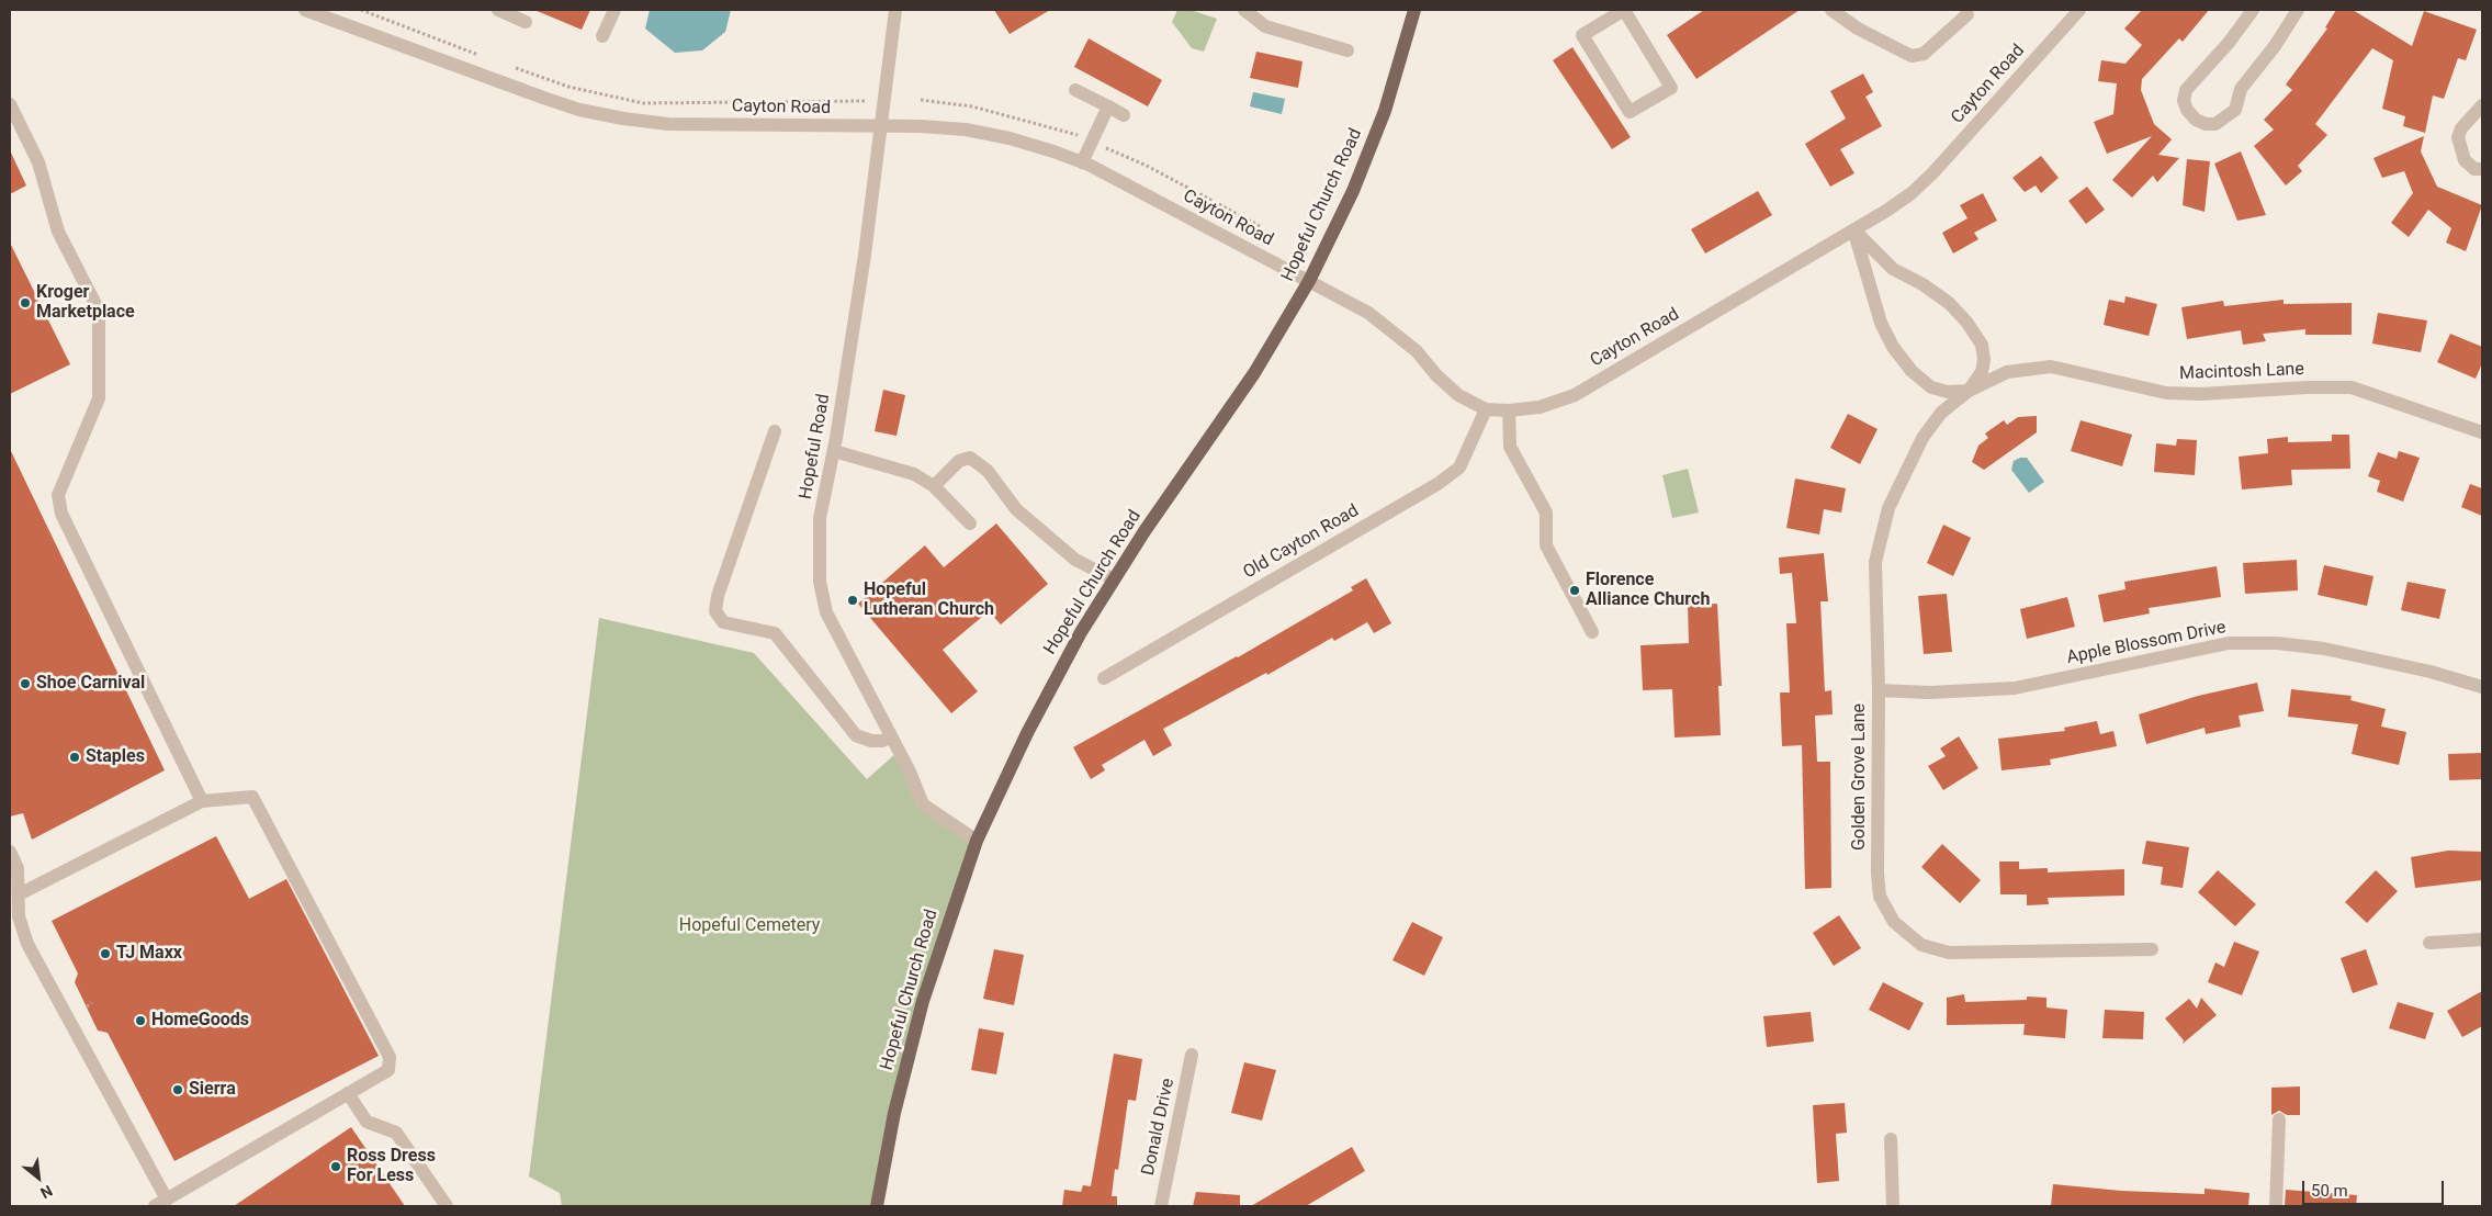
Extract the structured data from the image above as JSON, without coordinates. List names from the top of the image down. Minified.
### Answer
{"streets":{"main road":["Hopeful Church Road"],"street":["Cayton Road","Macintosh Lane","Hopeful Road","Old Cayton Road","Apple Blossom Drive","Golden Grove Lane","Donald Drive"]},"crossings":[["Cayton Road","Hopeful Church Road"],["Cayton Road","Macintosh Lane"],["Cayton Road","Hopeful Road"],["Cayton Road","Old Cayton Road"],["Hopeful Church Road","Hopeful Road"],["Macintosh Lane","Golden Grove Lane"],["Apple Blossom Drive","Golden Grove Lane"]],"parks":["Hopeful Cemetery"],"places":["Kroger Marketplace","Florence Alliance Church","Hopeful Lutheran Church","Shoe Carnival","Staples","TJ Maxx","HomeGoods","Sierra","Ross Dress For Less"],"scale_bar":"50 m","north":"bottom right"}
